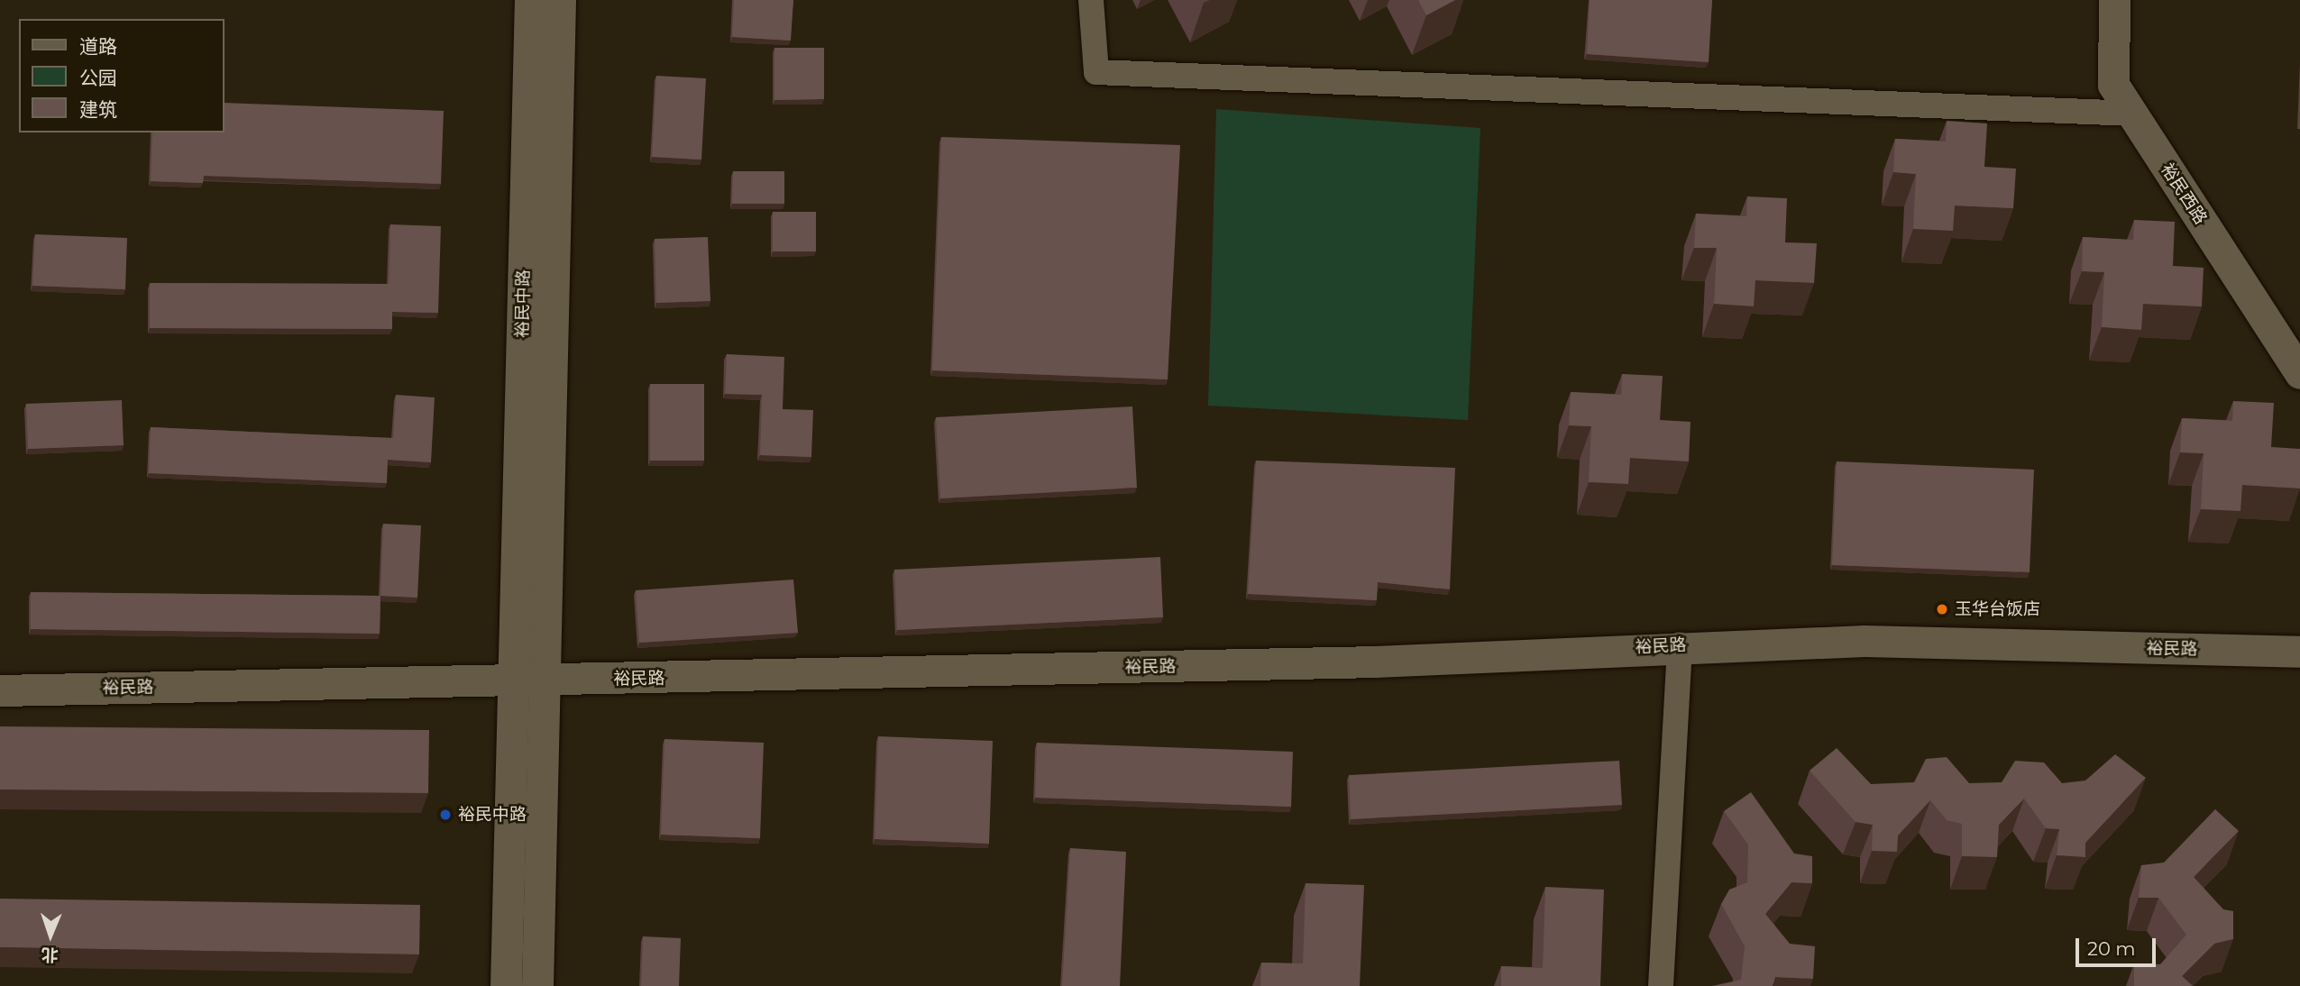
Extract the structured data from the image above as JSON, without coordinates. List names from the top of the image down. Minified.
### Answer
{"streets":{"street":["裕民西路","裕民中路","裕民路"]},"crossings":[["裕民中路","裕民路"]],"places":["玉华台饭店","裕民中路"],"legend":["道路","公园","建筑"],"scale_bar":"20 m","north":"bottom"}
